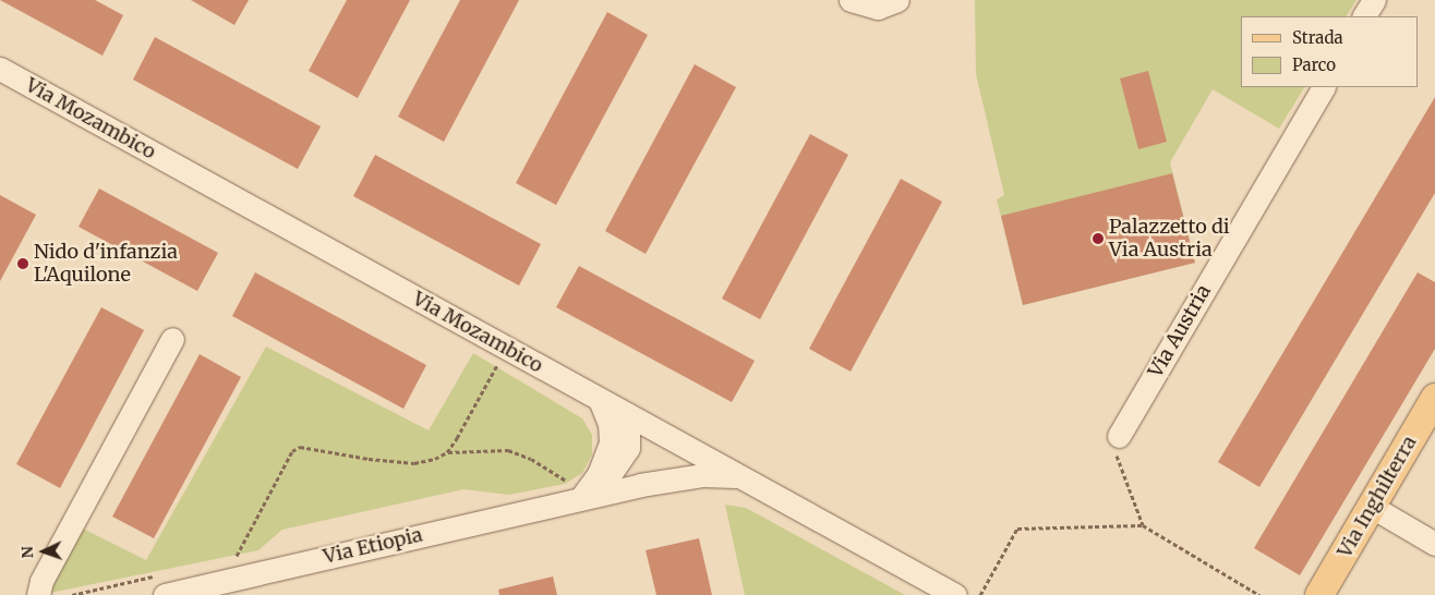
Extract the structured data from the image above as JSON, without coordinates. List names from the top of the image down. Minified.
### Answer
{"streets":{"main road":["Via Inghilterra"],"street":["Via Mozambico","Via Austria","Via Etiopia"]},"crossings":[["Via Mozambico","Via Etiopia"]],"places":["Palazzetto di Via Austria","Nido d'infanzia L'Aquilone"],"legend":["Strada","Parco"],"north":"left"}
